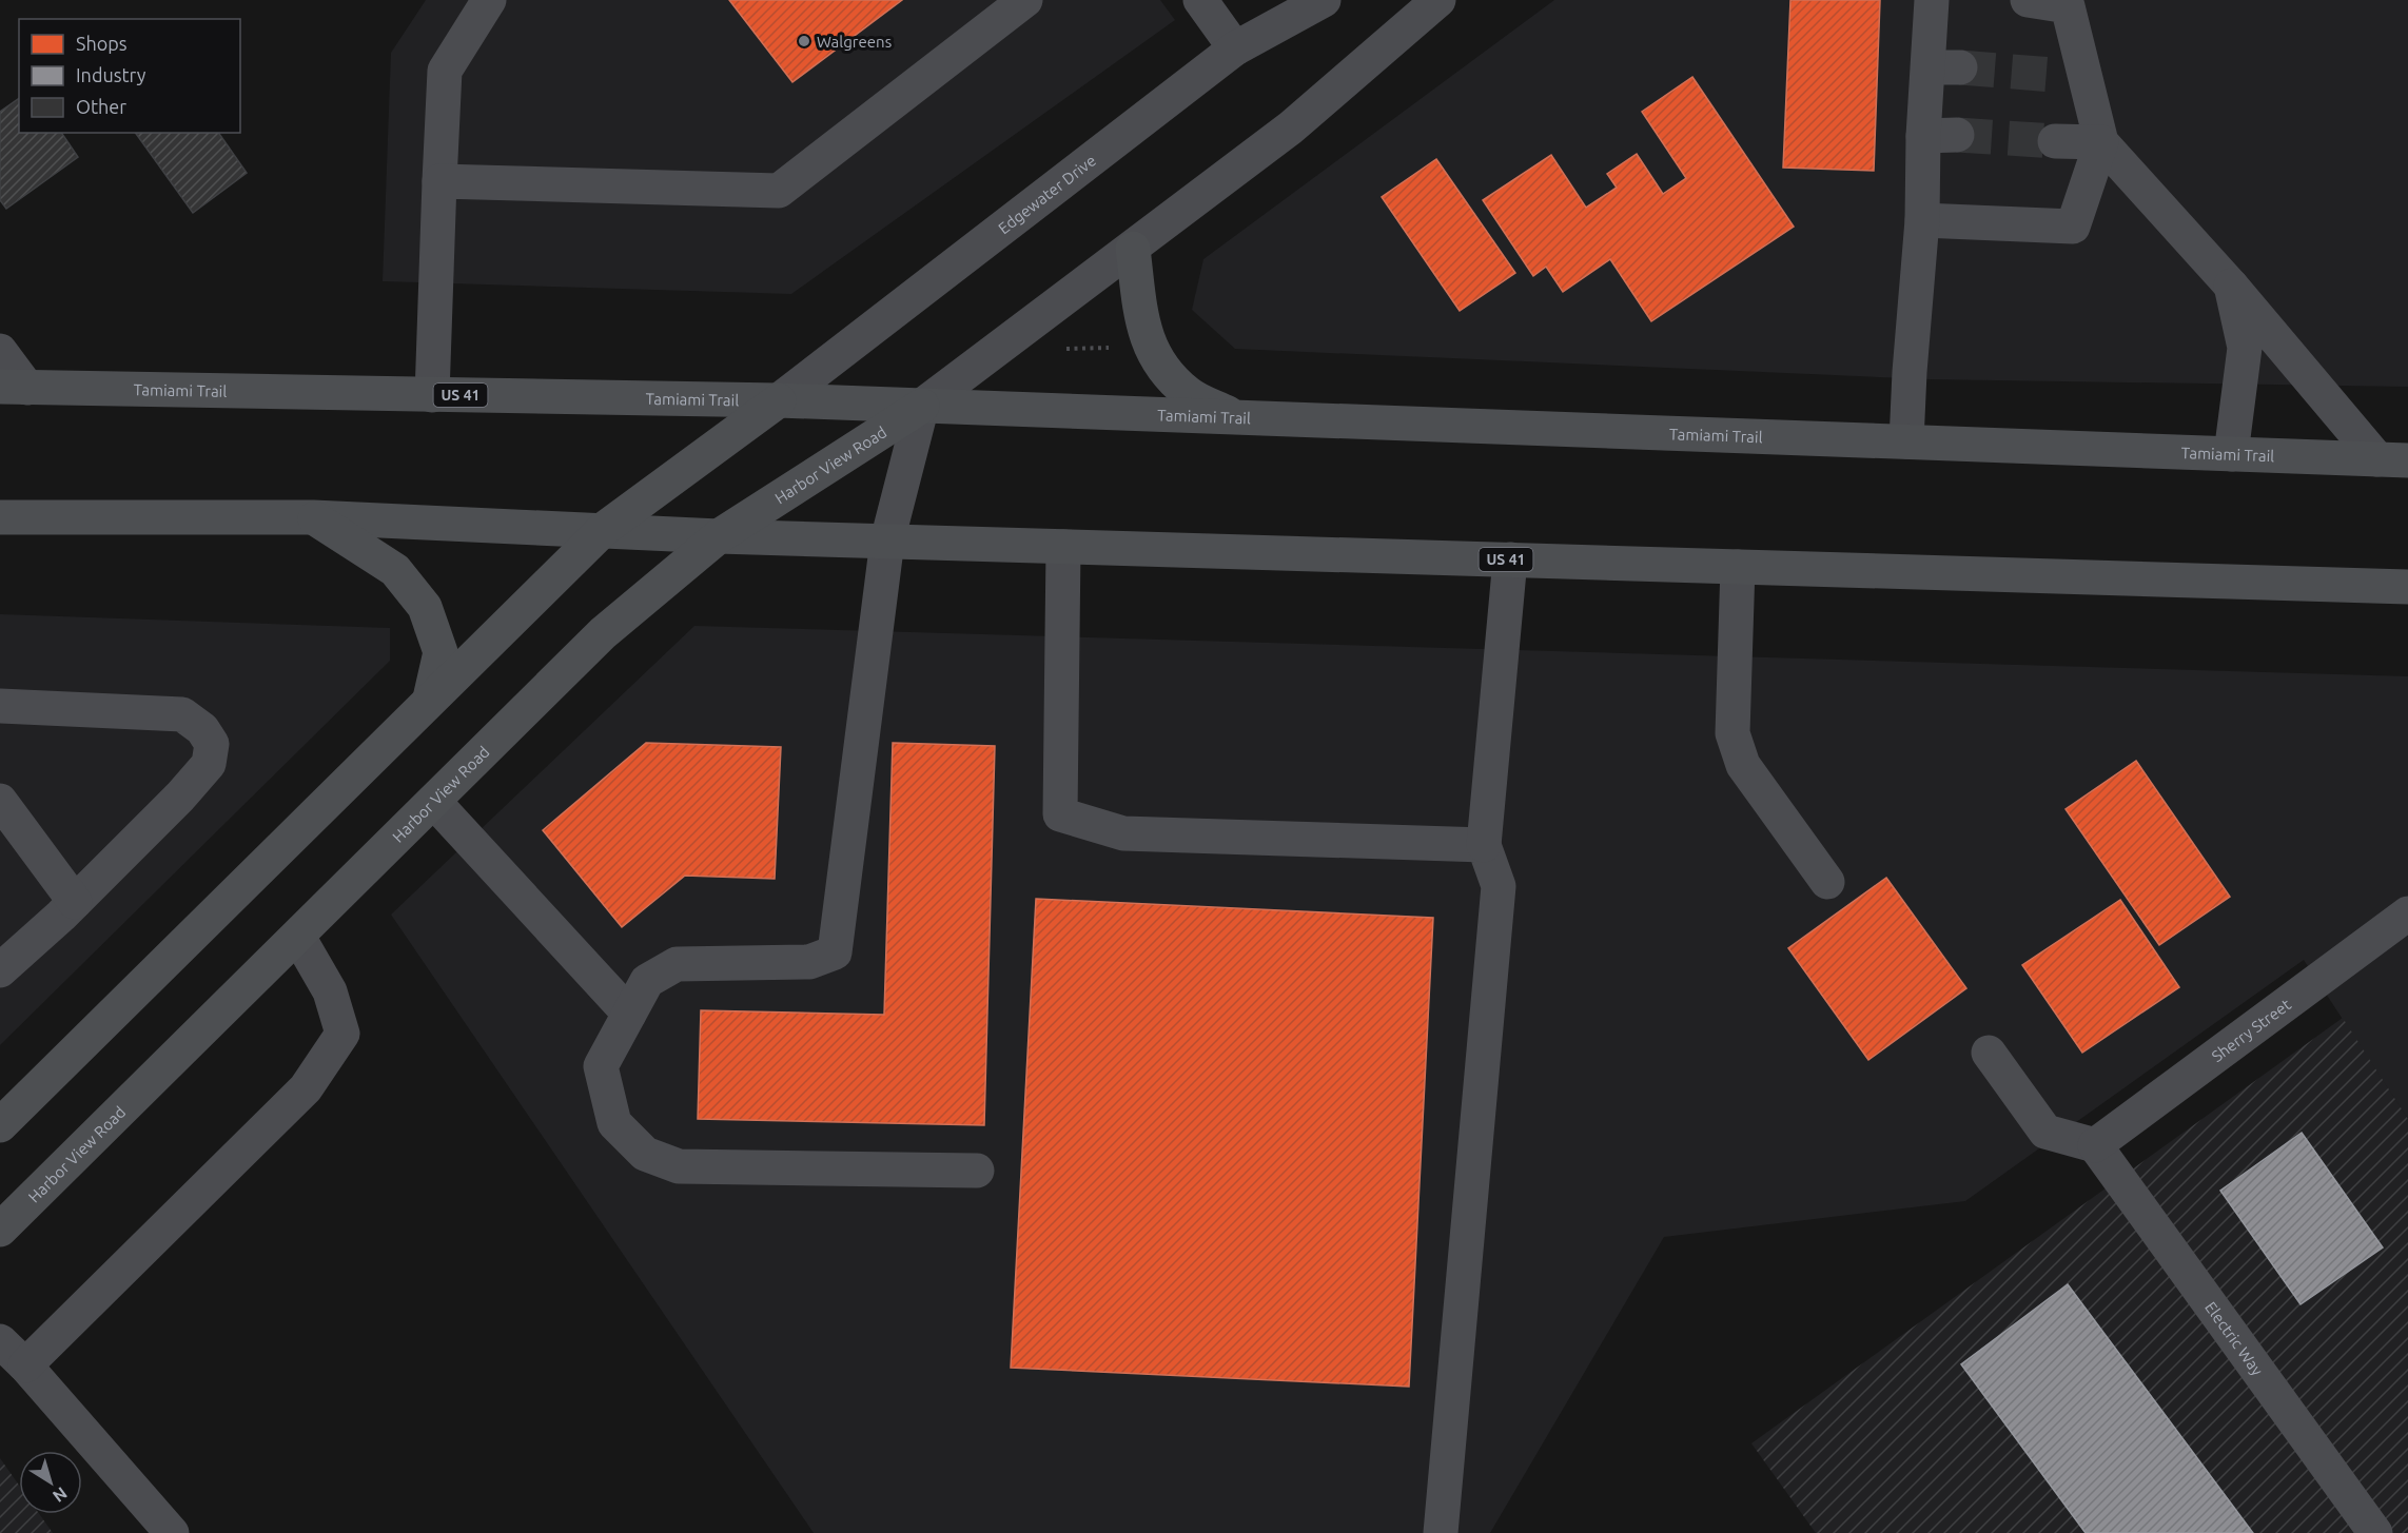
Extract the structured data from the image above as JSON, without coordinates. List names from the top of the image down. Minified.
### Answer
{"streets":{"main road":["Tamiami Trail","US 41","Harbor View Road"],"street":["Edgewater Drive","Sherry Street","Electric Way"]},"crossings":[["Edgewater Drive","Tamiami Trail"],["Tamiami Trail","Harbor View Road"],["US 41","Harbor View Road"],["Sherry Street","Electric Way"]],"places":["Walgreens"],"legend":["Shops","Industry","Other"],"north":"bottom right"}
